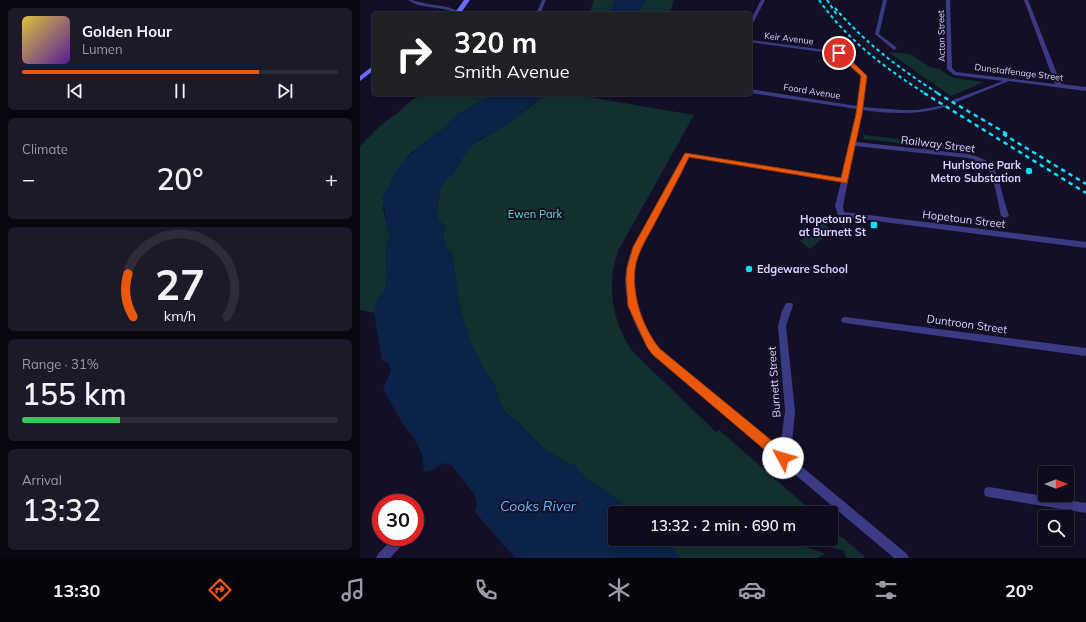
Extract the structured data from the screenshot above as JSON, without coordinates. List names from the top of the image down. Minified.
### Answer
{"streets":{"street":["Acton Street","Keir Avenue","Dunstaffenage Street","Foord Avenue","Railway Street","Hopetoun Street","Duntroon Street","Burnett Street"]},"crossings":[["Acton Street","Dunstaffenage Street"],["Keir Avenue","Foord Avenue"]],"water":["Cooks River"],"parks":["Ewen Park"],"places":{"other":["Hurlstone Park Metro Substation","Edgeware School"],"transit":["Hopetoun St at Burnett St"]},"north":"right","page":{"turn":["320 m","Smith Avenue"],"song":["Golden Hour","Lumen"],"tile":["Climate",["Range · 31%","155 km"],["Arrival","13:32"]],"heat":["−","20°","+"],"limit":"30","trip":"13:32 · 2 min · 690 m","tabs":["13:30","20°"],"gauge":["27","km/h"]}}
